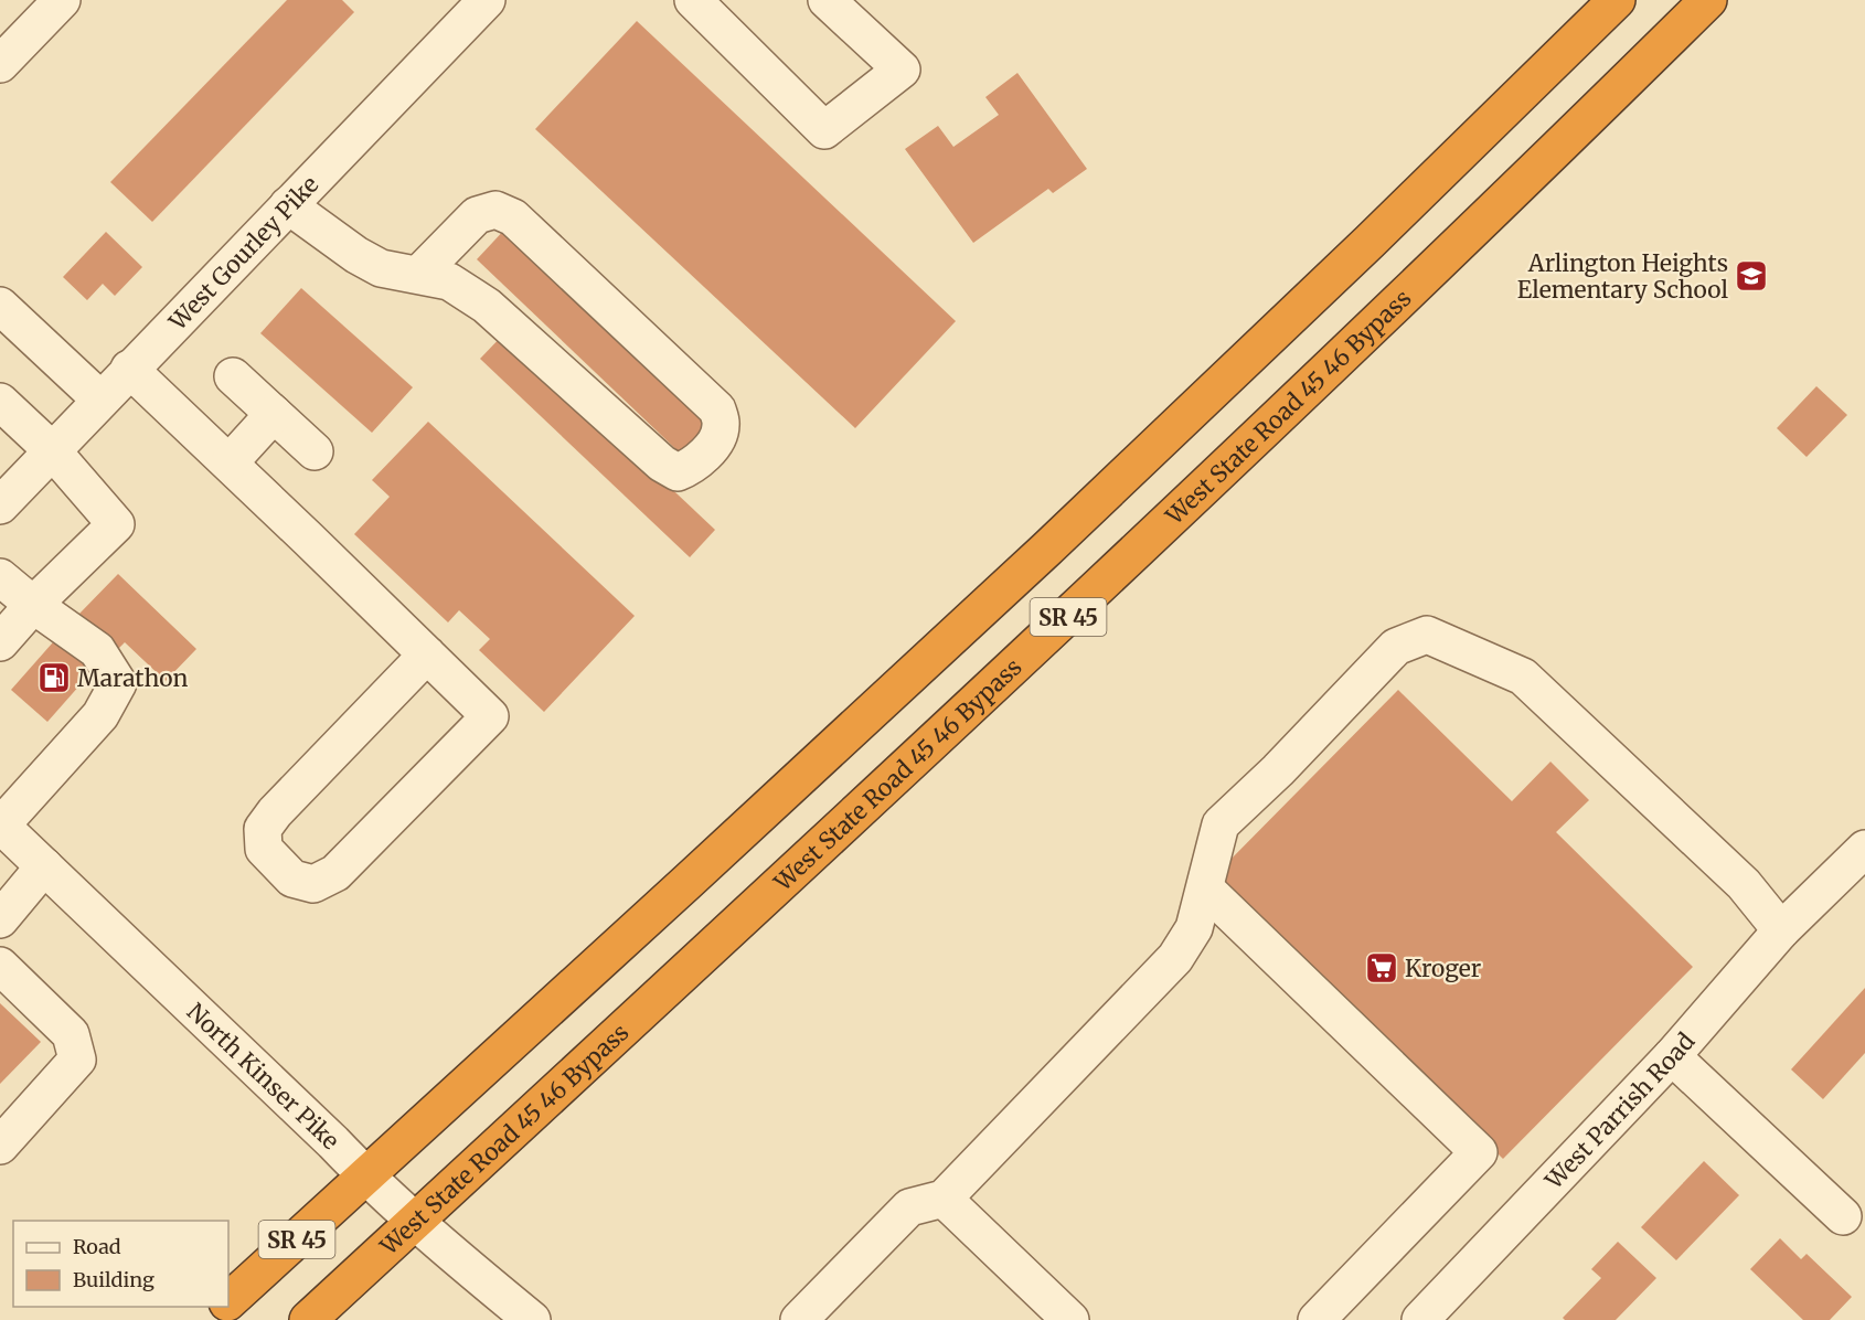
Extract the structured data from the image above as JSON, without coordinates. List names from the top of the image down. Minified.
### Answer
{"streets":{"highway":["West State Road 45 46 Bypass","SR 45"],"street":["West Gourley Pike","North Kinser Pike","West Parrish Road"]},"crossings":[["West State Road 45 46 Bypass","North Kinser Pike"],["SR 45","North Kinser Pike"]],"places":{"school or university":["Arlington Heights Elementary School"],"fuel station":["Marathon"],"supermarket":["Kroger"]},"legend":["Road","Building"]}
